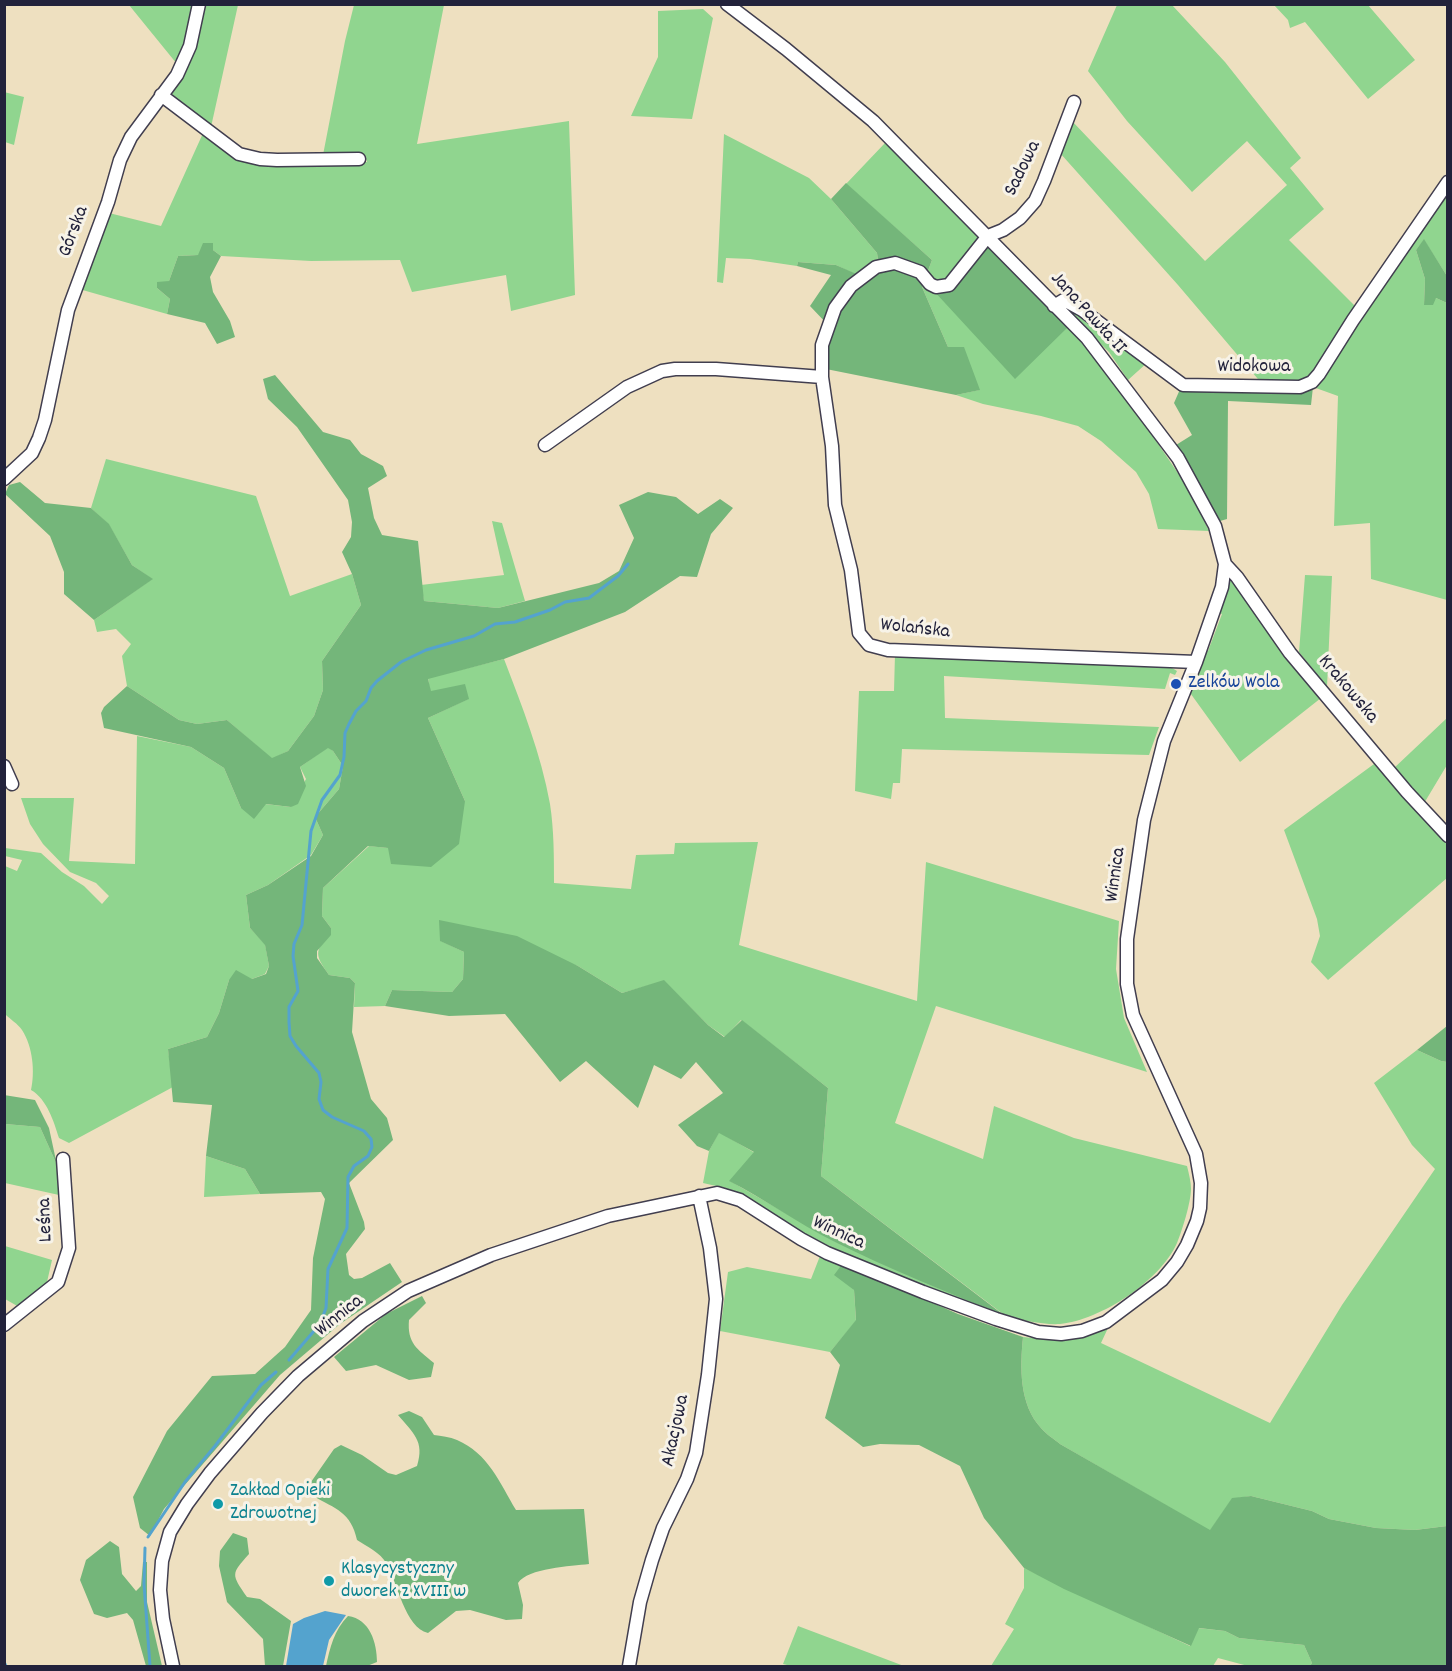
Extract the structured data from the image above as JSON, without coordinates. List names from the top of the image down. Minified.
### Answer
{"streets":{"street":["Sadowa","Górska","Jana Pawła II","Widokowa","Wolańska","Krakowska","Winnica","Leśna","Akacjowa"]},"crossings":[["Sadowa","Jana Pawła II"],["Sadowa","Wolańska"],["Jana Pawła II","Widokowa"],["Jana Pawła II","Wolańska"],["Jana Pawła II","Krakowska"],["Jana Pawła II","Winnica"],["Winnica","Akacjowa"]],"places":["Zelków Wola","Zakład Opieki Zdrowotnej","Klasycystyczny dworek z XVIII w"]}
